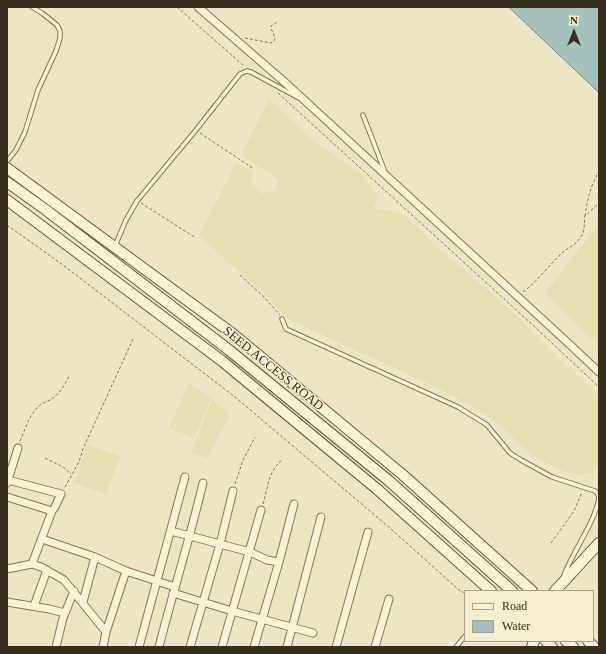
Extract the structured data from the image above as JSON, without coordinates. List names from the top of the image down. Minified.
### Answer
{"streets":{"street":["SEED ACCESS ROAD"]},"legend":["Road","Water"],"north":"top"}
